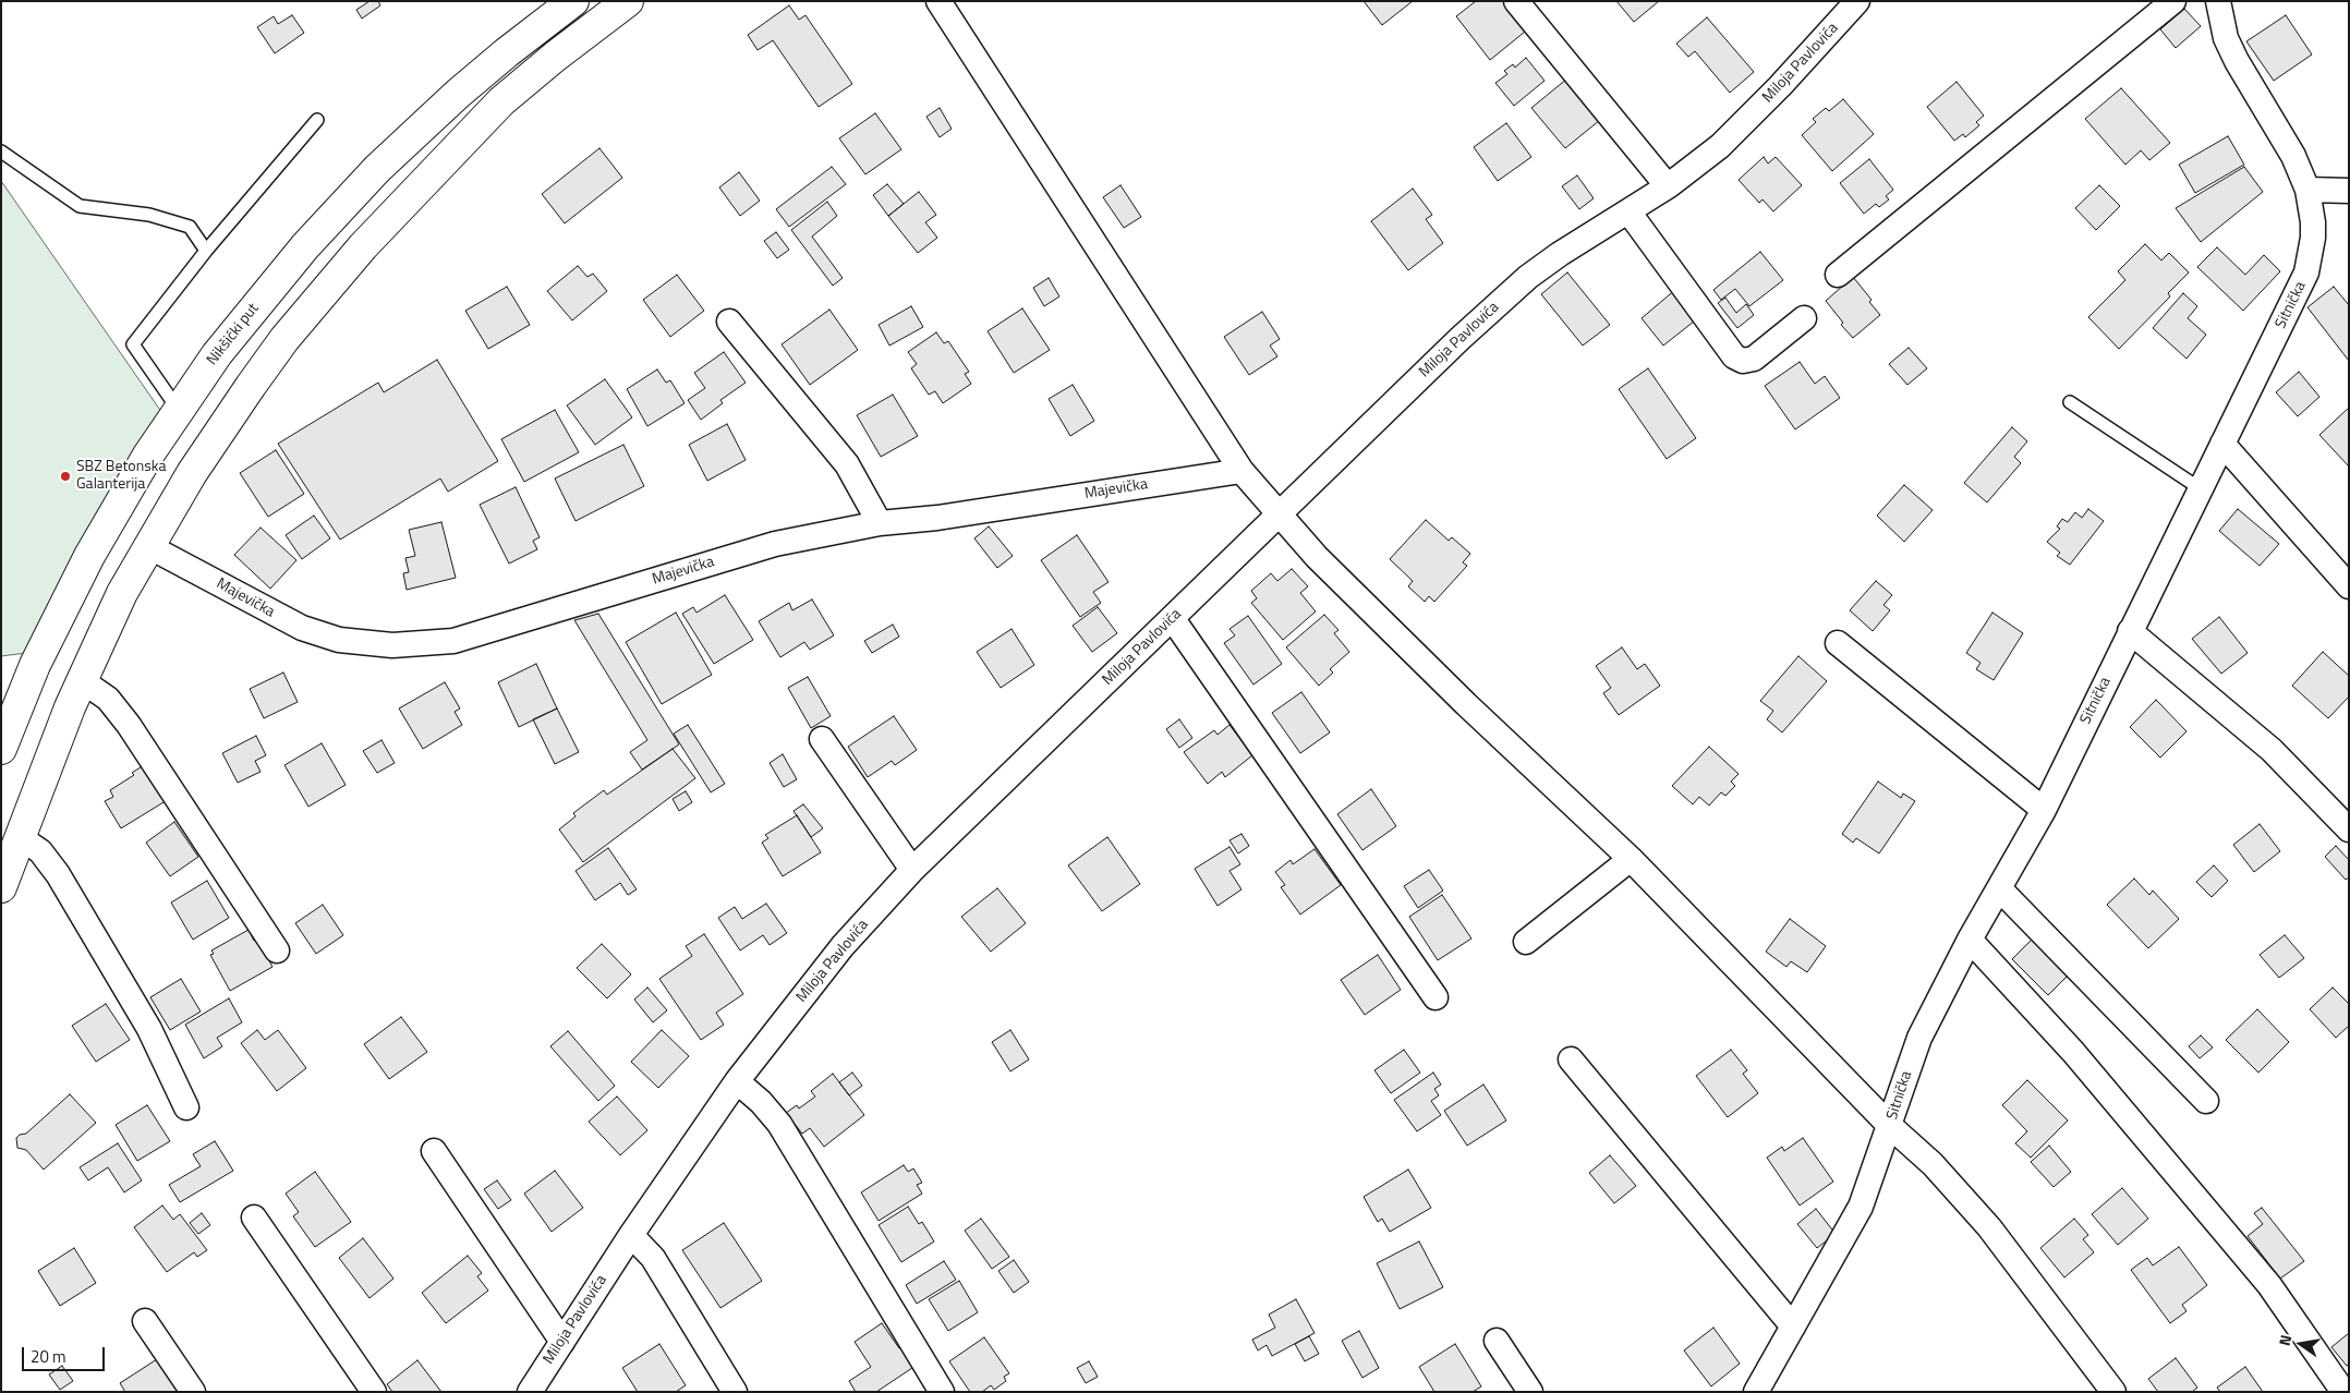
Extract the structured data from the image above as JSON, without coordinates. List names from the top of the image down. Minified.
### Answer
{"streets":{"main road":["Nikšićki put"],"street":["Miloja Pavlovića","Sitnička","Majevička"]},"places":["SBZ Betonska Galanterija"],"scale_bar":"20 m","north":"left"}
